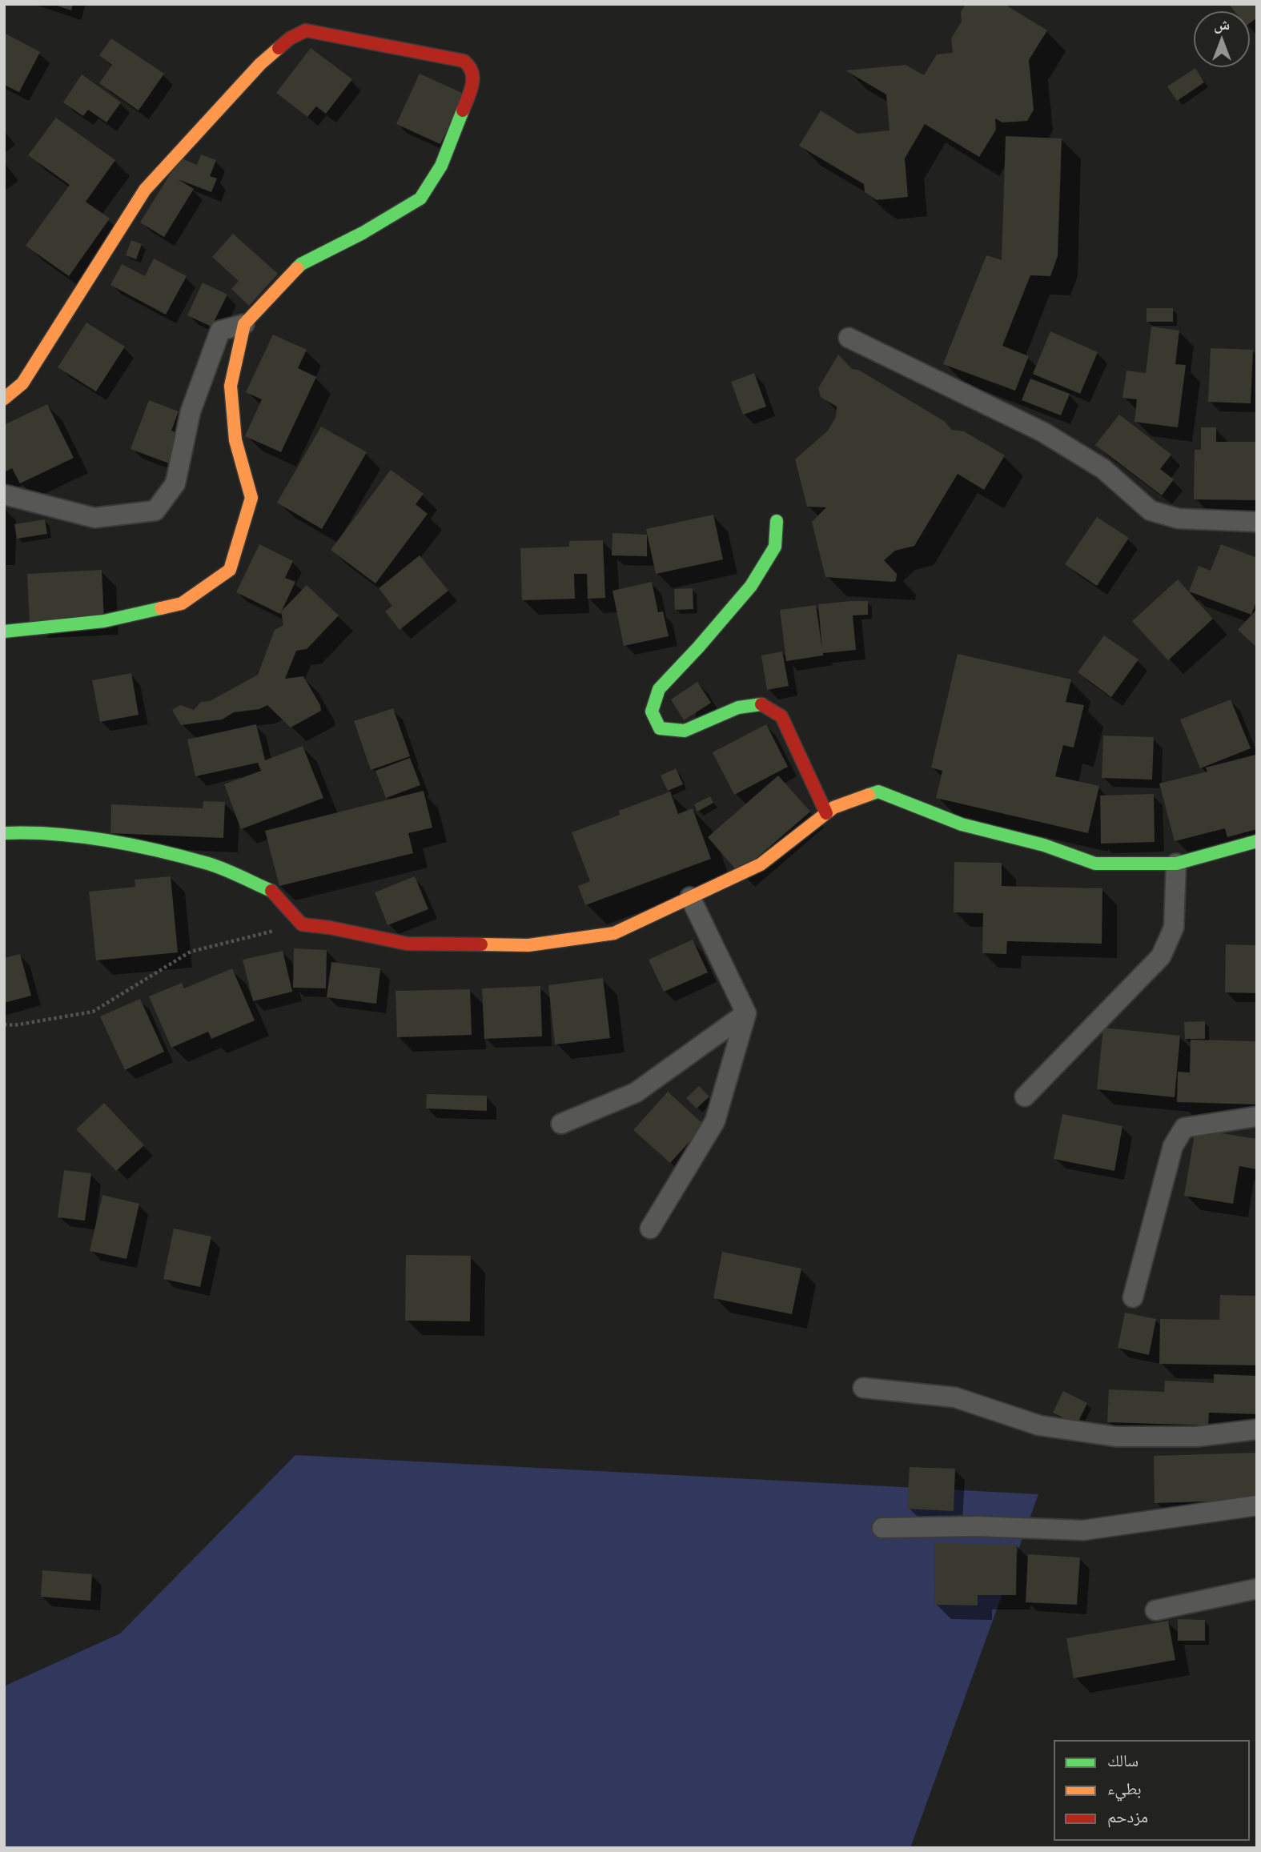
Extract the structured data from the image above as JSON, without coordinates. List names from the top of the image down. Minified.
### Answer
{"legend":["سالك","بطيء","مزدحم"],"north":"top"}
